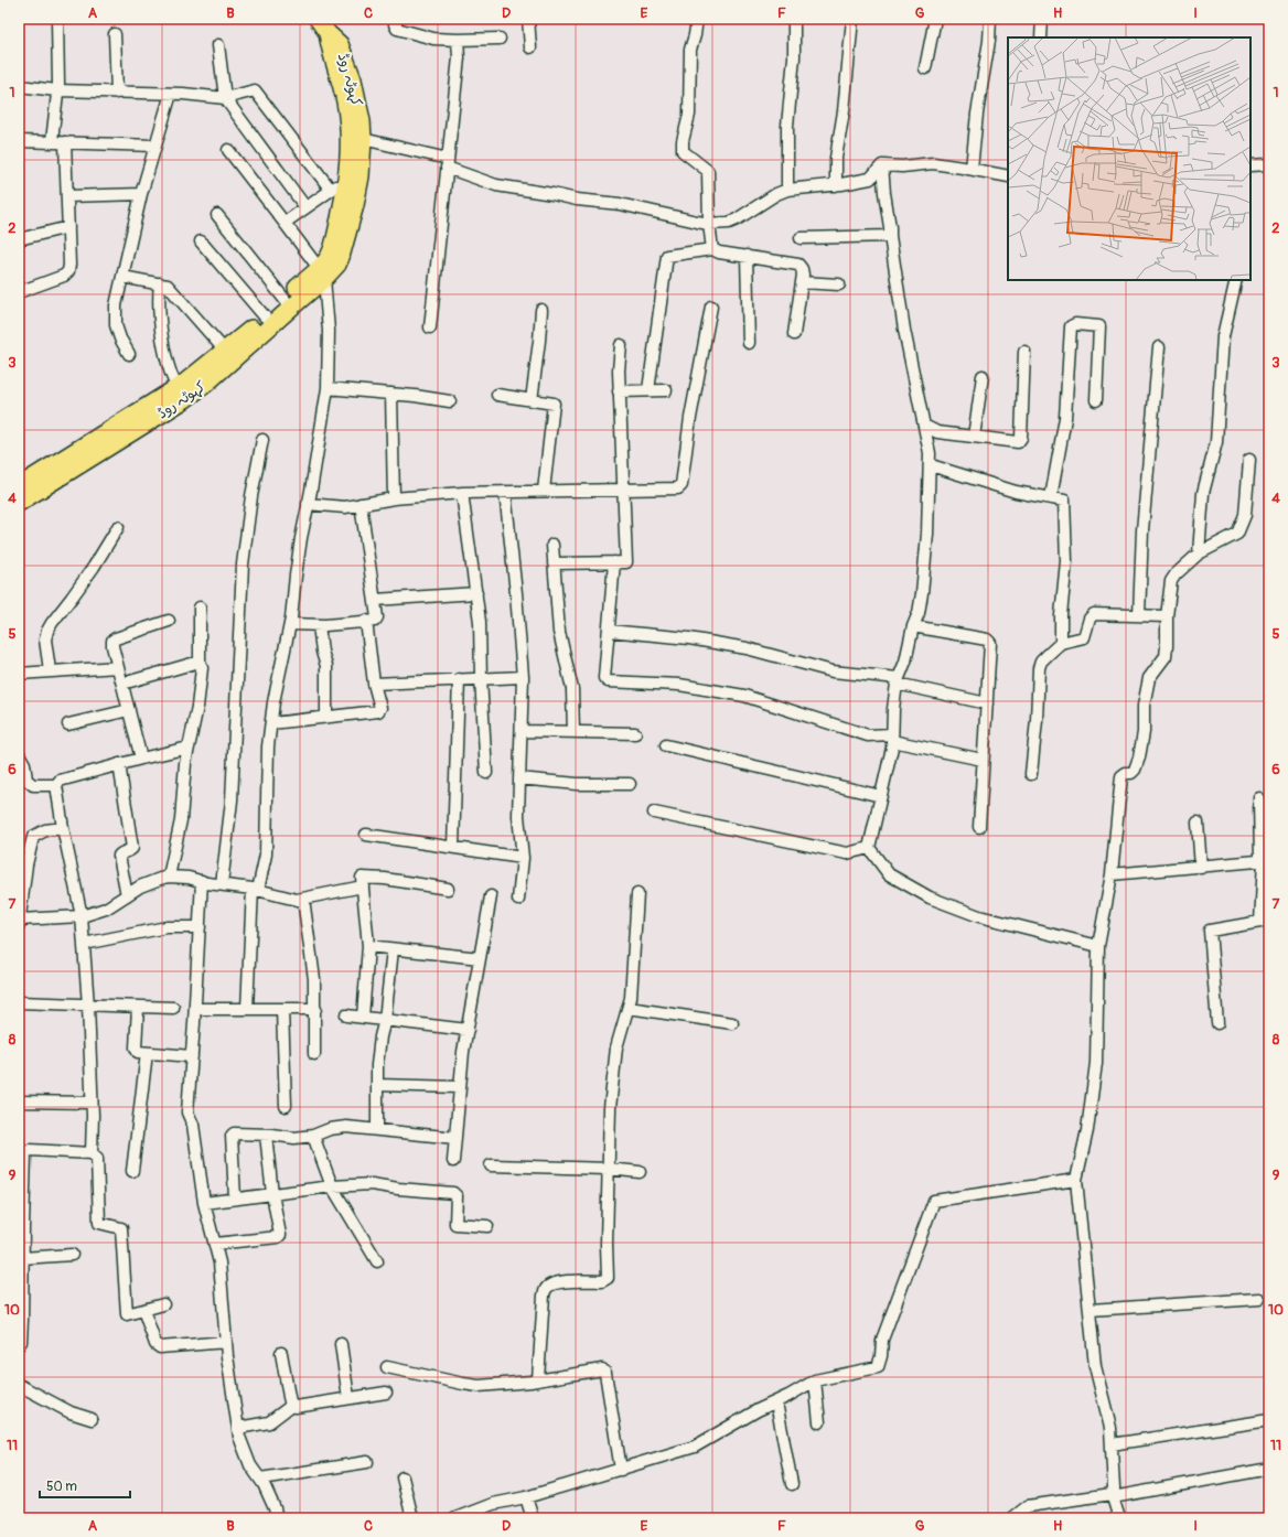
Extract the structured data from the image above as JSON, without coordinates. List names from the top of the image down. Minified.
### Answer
{"streets":{"main road":["کہوٹہ روڈ"]},"scale_bar":"50 m","grid":{"columns":["A","B","C","D","E","F","G","H","I"],"rows":["1","2","3","4","5","6","7","8","9","10","11"]}}
